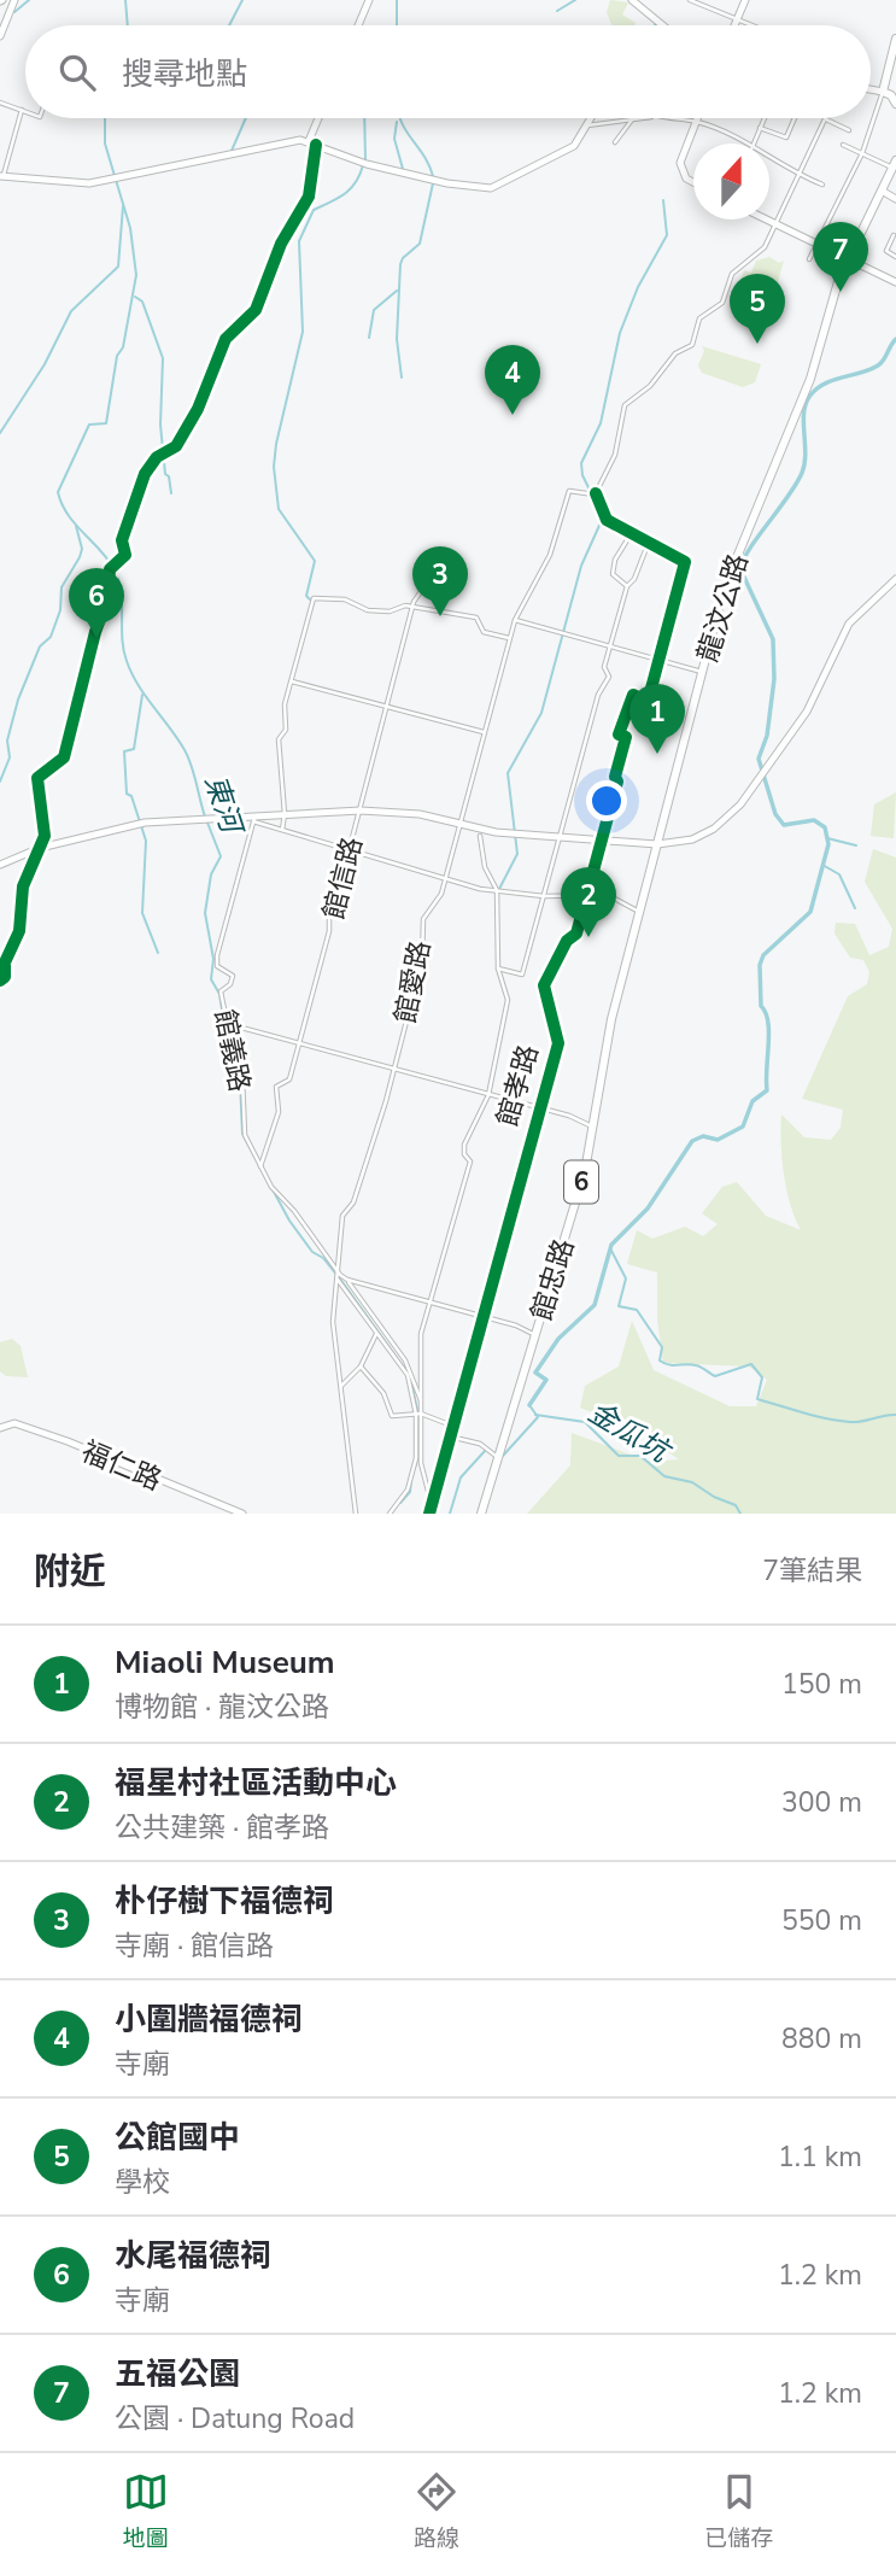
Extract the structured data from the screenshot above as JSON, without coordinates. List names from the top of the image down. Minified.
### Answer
{"streets":{"main road":["龍汶公路","6","館忠路"],"street":["館信路","館愛路","館義路","館孝路","福仁路"]},"crossings":[["龍汶公路","6"],["龍汶公路","館忠路"],["館信路","館義路"],["館愛路","館義路"]],"water":["東河","金瓜坑"],"north":"top","page":{"search":"搜尋地點","pins":["7","5","4","3","6","1","2"],"heading":["附近","7筆結果"],"list":[{"mark":"1","name":"Miaoli Museum","note":"博物館 · 龍汶公路","value":"150 m"},{"mark":"2","name":"福星村社區活動中心","note":"公共建築 · 館孝路","value":"300 m"},{"mark":"3","name":"朴仔樹下福德祠","note":"寺廟 · 館信路","value":"550 m"},{"mark":"4","name":"小圍牆福德祠","note":"寺廟","value":"880 m"},{"mark":"5","name":"公館國中","note":"學校","value":"1.1 km"},{"mark":"6","name":"水尾福德祠","note":"寺廟","value":"1.2 km"},{"mark":"7","name":"五福公園","note":"公園 · Datung Road","value":"1.2 km"}],"nav":["地圖","路線","已儲存"]}}
